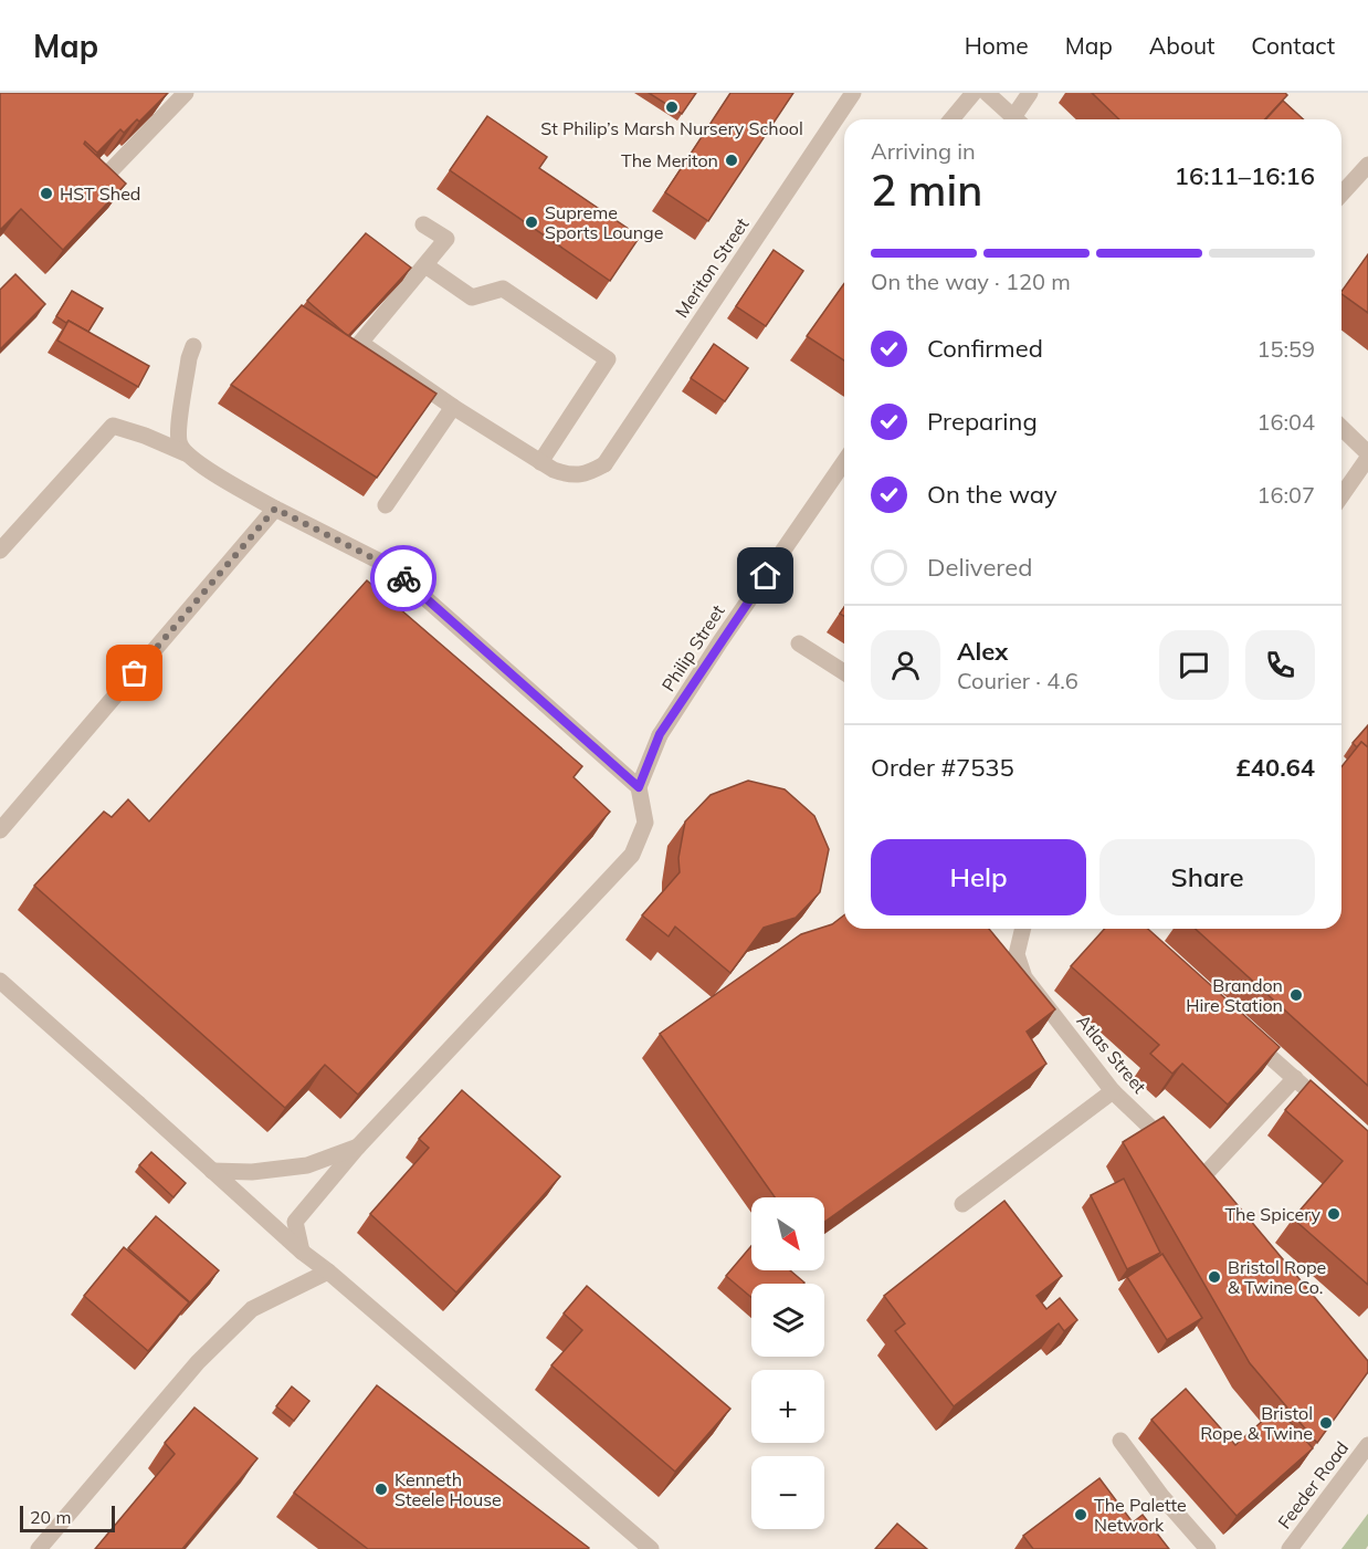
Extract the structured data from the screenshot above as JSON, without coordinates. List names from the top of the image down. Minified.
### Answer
{"streets":{"street":["Meriton Street","Philip Street","Atlas Street","Feeder Road"]},"places":["St Philip’s Marsh Nursery School","The Meriton","HST Shed","Supreme Sports Lounge","Brandon Hire Station","The Spicery","Bristol Rope & Twine Co.","Bristol Rope & Twine","Kenneth Steele House","The Palette Network"],"scale_bar":"20 m","north":"bottom right","page":{"header":"Map","nav":["Home","Map","About","Contact"],"heading":["2 min","Arriving in","16:11–16:16"],"panel":["Alex","Courier · 4.6","Order #7535","£40.64"],"bar":"On the way · 120 m","list":[["Confirmed","15:59"],["Preparing","16:04"],["On the way","16:07"],"Delivered"],"buttons":["Help","Share"],"map_buttons":["+","−"],"scale":"20 m"}}
